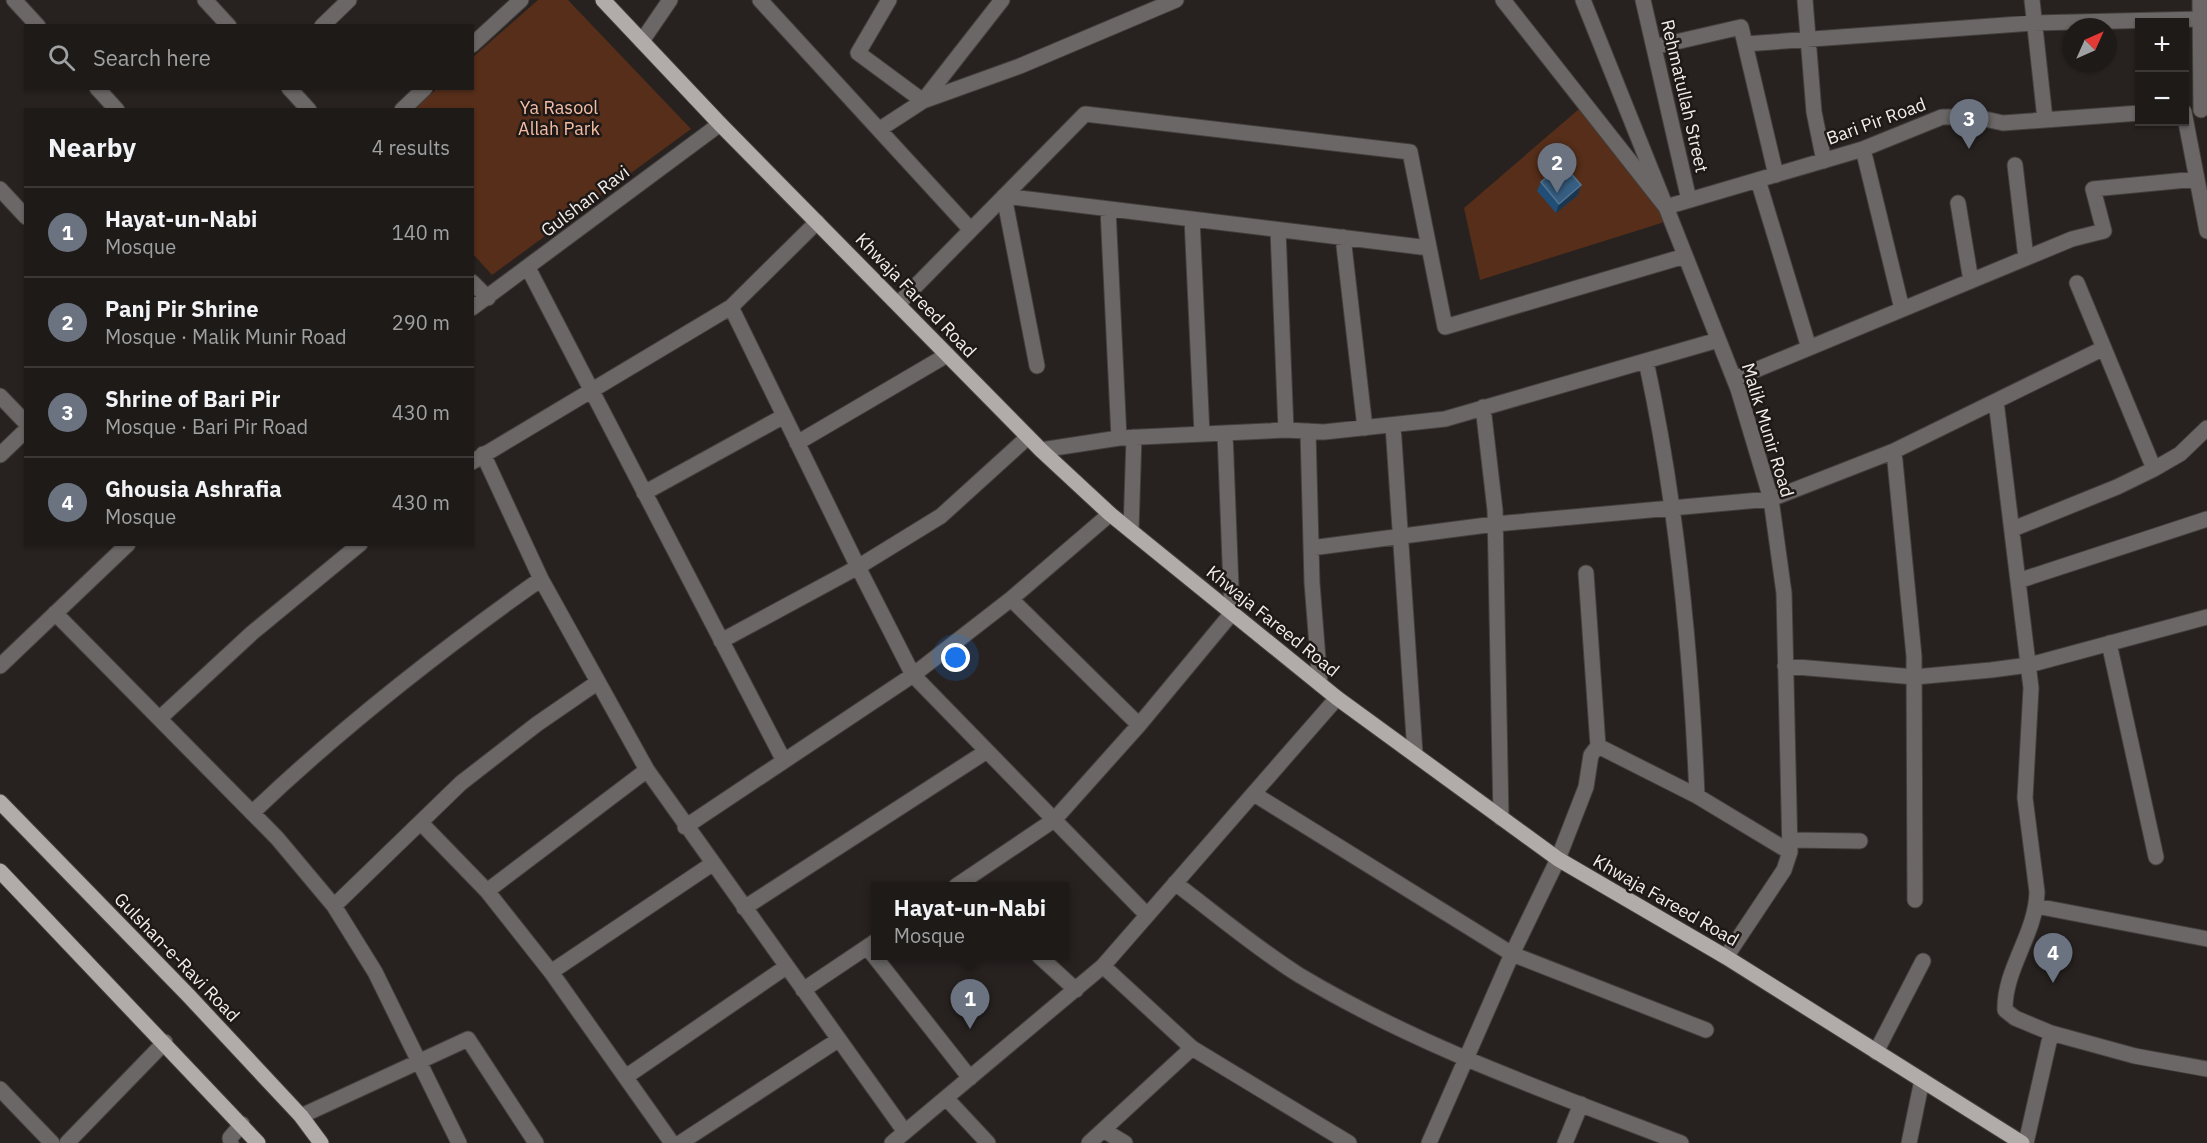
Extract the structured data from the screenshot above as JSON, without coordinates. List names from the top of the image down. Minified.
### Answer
{"streets":{"main road":["Khwaja Fareed Road","Gulshan-e-Ravi Road"],"street":["Rehmatullah Street","Bari Pir Road","Gulshan Ravi","Malik Munir Road"]},"crossings":[["Rehmatullah Street","Bari Pir Road"],["Bari Pir Road","Malik Munir Road"],["Gulshan Ravi","Khwaja Fareed Road"],["Khwaja Fareed Road","Malik Munir Road"]],"parks":["Ya Rasool Allah Park"],"north":"top right","page":{"map_buttons":["+","−"],"search":"Search here","pins":["3","2","4","1"],"heading":["Nearby","4 results"],"list":[{"mark":"1","name":"Hayat-un-Nabi","note":"Mosque","value":"140 m"},{"mark":"2","name":"Panj Pir Shrine","note":"Mosque · Malik Munir Road","value":"290 m"},{"mark":"3","name":"Shrine of Bari Pir","note":"Mosque · Bari Pir Road","value":"430 m"},{"mark":"4","name":"Ghousia Ashrafia","note":"Mosque","value":"430 m"}],"popup":["Hayat-un-Nabi","Mosque"]}}
